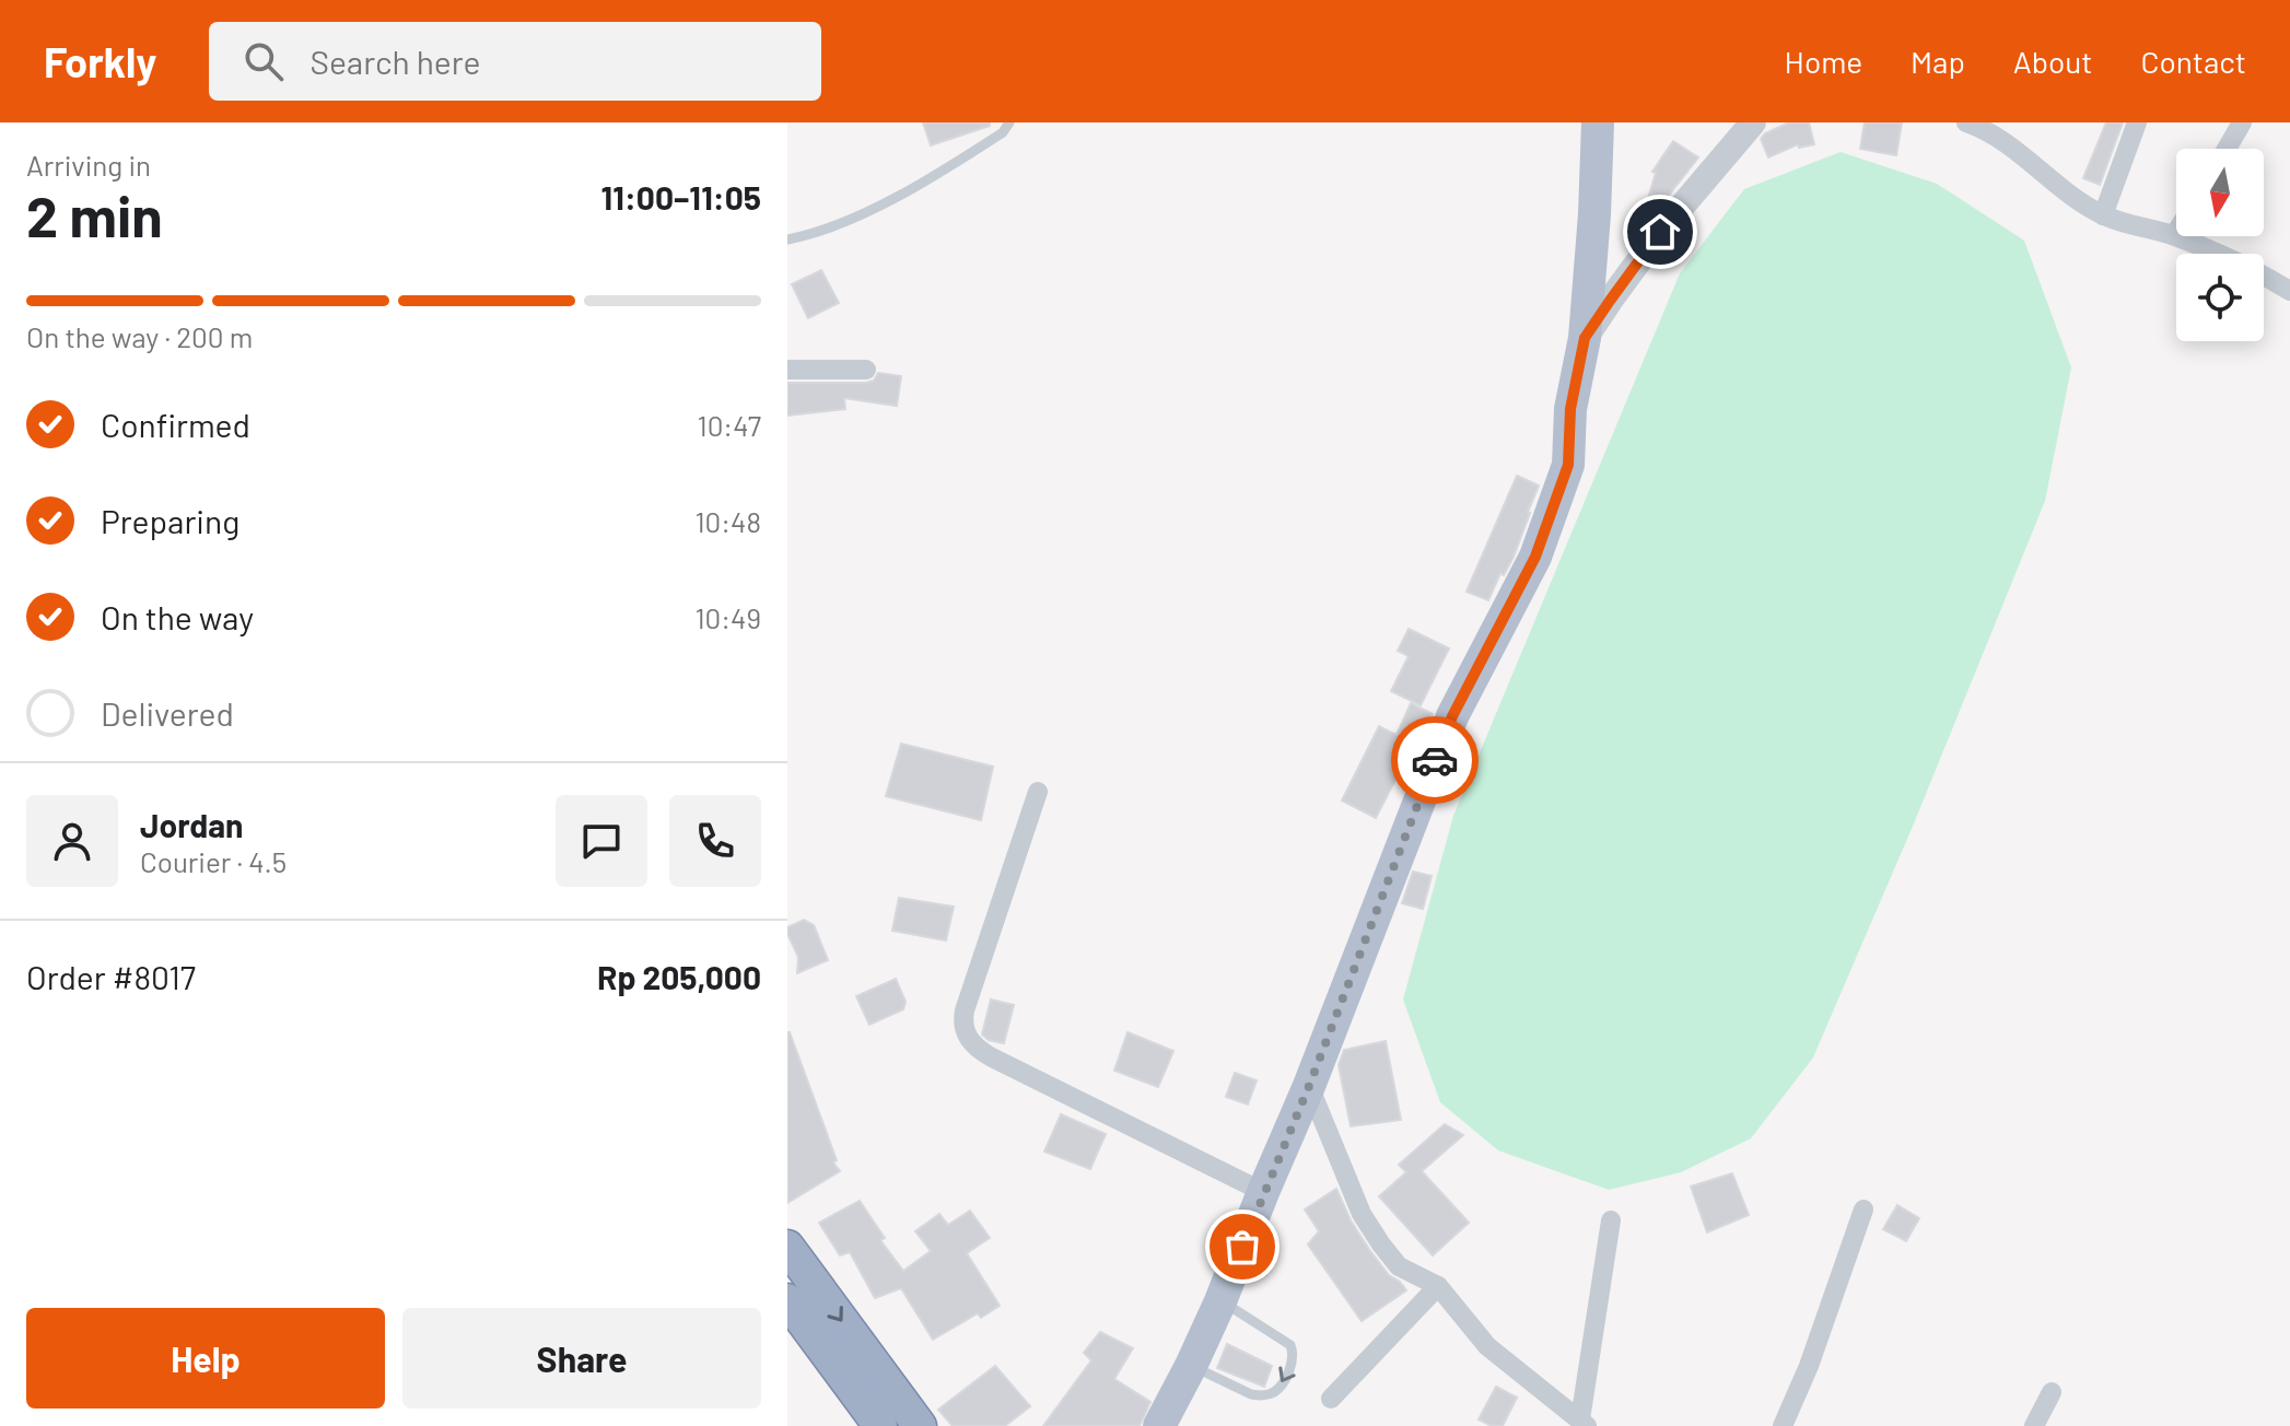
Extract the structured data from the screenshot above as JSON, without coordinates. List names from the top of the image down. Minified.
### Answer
{"north":"bottom","page":{"header":"Forkly","search":"Search here","nav":["Home","Map","About","Contact"],"heading":["2 min","Arriving in","11:00–11:05"],"panel":["Jordan","Courier · 4.5","Order #8017","Rp 205,000"],"bar":"On the way · 200 m","list":[["Confirmed","10:47"],["Preparing","10:48"],["On the way","10:49"],"Delivered"],"buttons":["Help","Share"]}}
